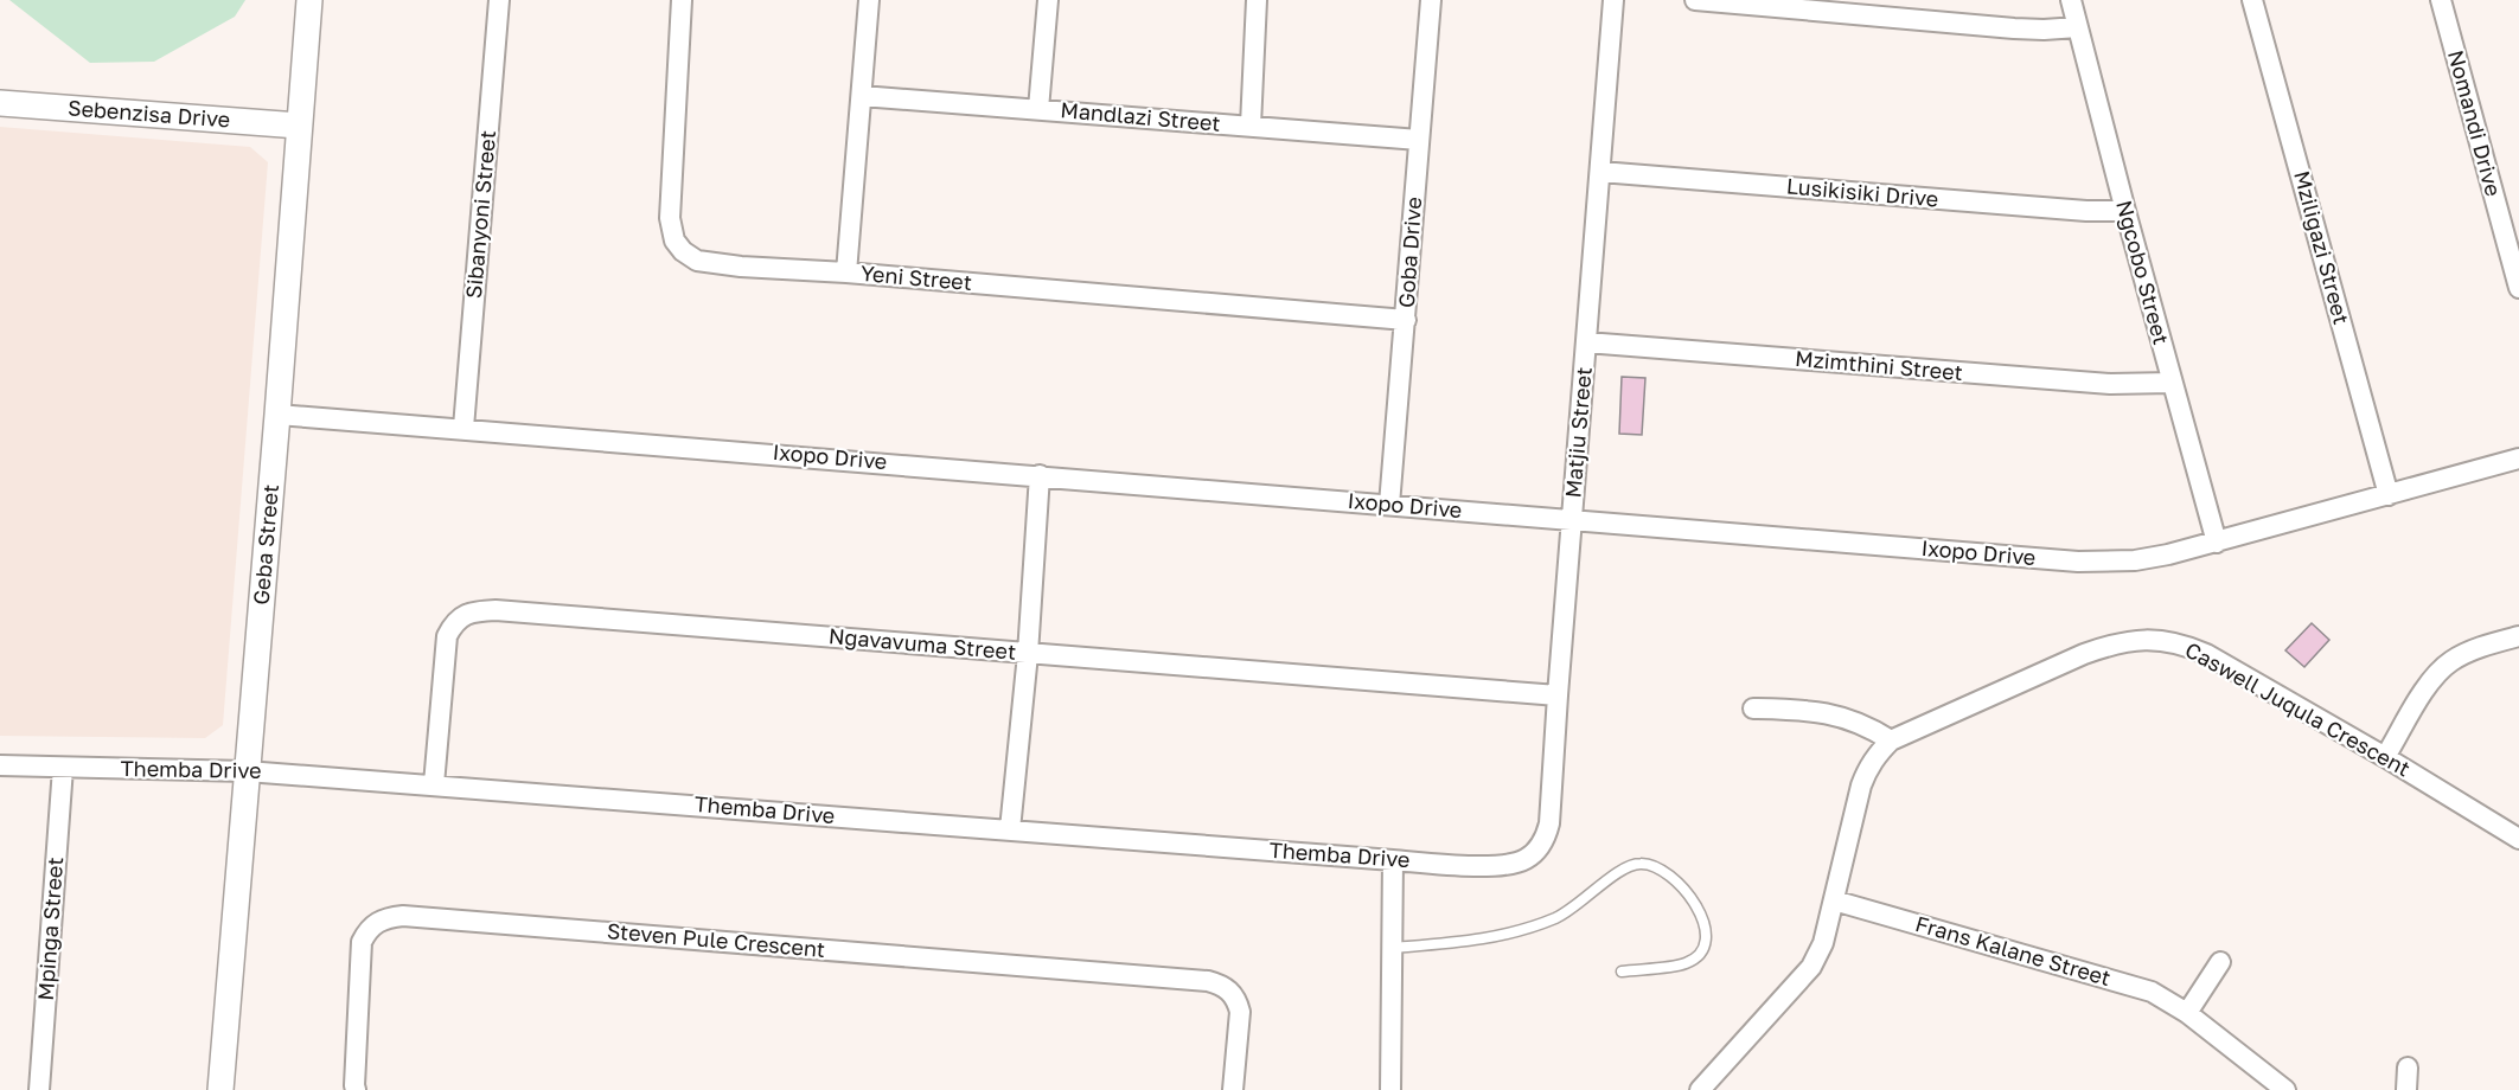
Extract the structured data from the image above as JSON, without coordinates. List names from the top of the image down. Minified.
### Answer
{"streets":{"street":["Sebenzisa Drive","Mandlazi Street","Nomandi Drive","Lusikisiki Drive","Sibanyoni Street","Mziligazi Street","Goba Drive","Ngcobo Street","Yeni Street","Mzimthini Street","Matjiu Street","Ixopo Drive","Geba Street","Ngavavuma Street","Caswell Juqula Crescent","Themba Drive","Mpinga Street","Steven Pule Crescent","Frans Kalane Street"]},"crossings":[["Sebenzisa Drive","Geba Street"],["Mandlazi Street","Goba Drive"],["Lusikisiki Drive","Ngcobo Street"],["Lusikisiki Drive","Matjiu Street"],["Sibanyoni Street","Ixopo Drive"],["Mziligazi Street","Ixopo Drive"],["Goba Drive","Yeni Street"],["Goba Drive","Ixopo Drive"],["Ngcobo Street","Mzimthini Street"],["Ngcobo Street","Ixopo Drive"],["Mzimthini Street","Matjiu Street"],["Matjiu Street","Ixopo Drive"],["Matjiu Street","Ngavavuma Street"],["Matjiu Street","Themba Drive"],["Ixopo Drive","Geba Street"],["Geba Street","Themba Drive"],["Ngavavuma Street","Themba Drive"],["Themba Drive","Mpinga Street"]]}
